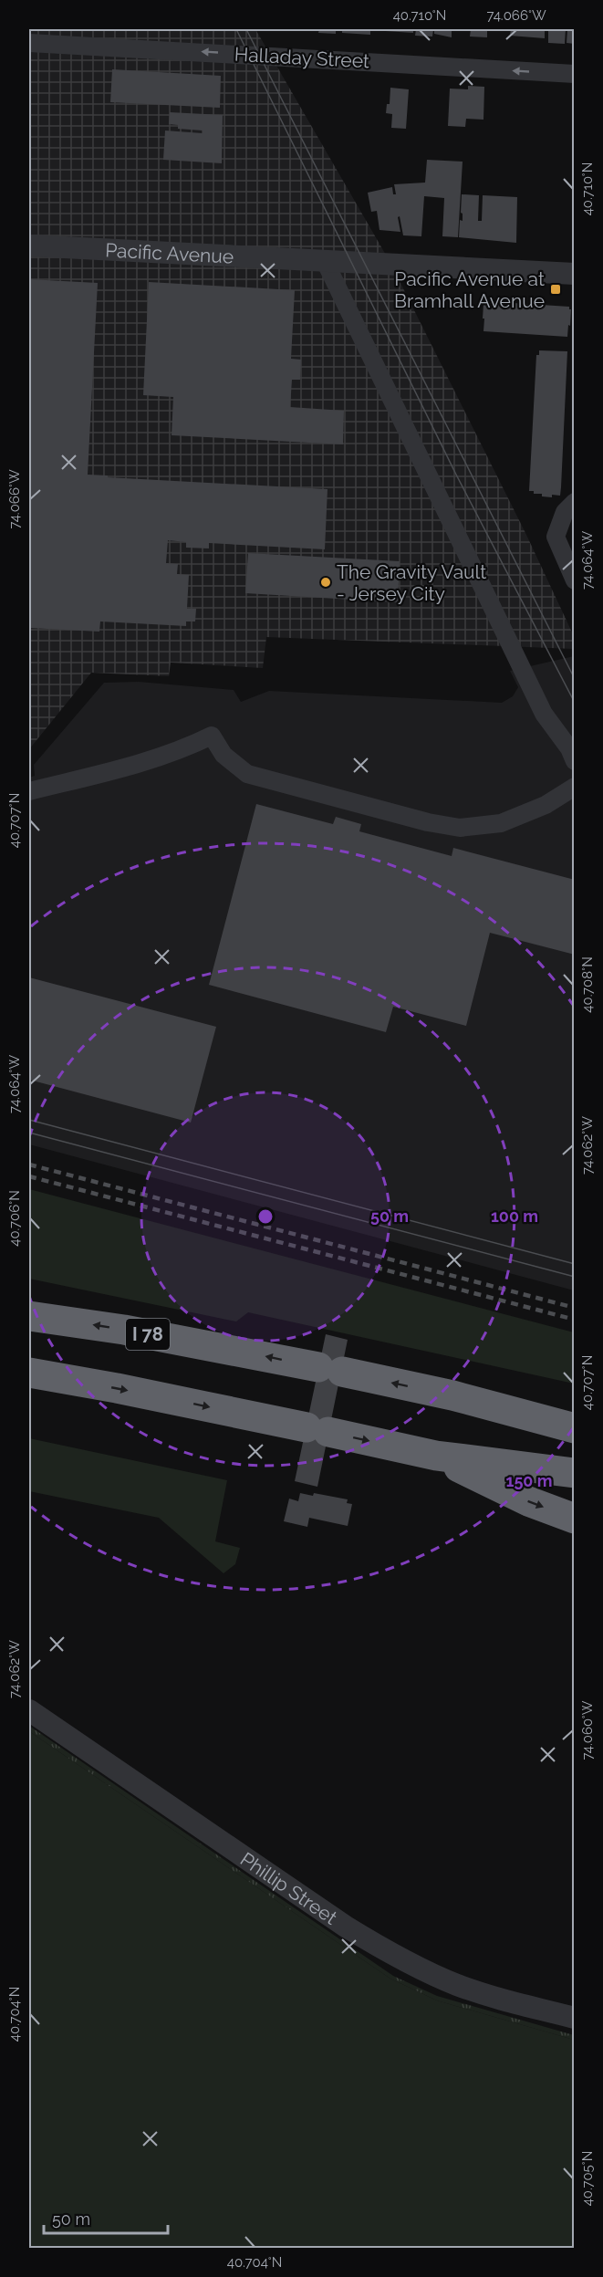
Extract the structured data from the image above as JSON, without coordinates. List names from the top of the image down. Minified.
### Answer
{"streets":{"highway":["I 78"],"street":["Halladay Street","Pacific Avenue","Phillip Street"]},"one_way":["Halladay Street"],"places":{"transit":["Pacific Avenue at Bramhall Avenue"],"other":["The Gravity Vault - Jersey City"]},"scale_bar":"50 m","coordinates":["40.710°N","74.066°W","74.064°W","40.707°N","40.708°N","74.062°W","40.706°N","74.060°W","40.704°N","40.705°N"],"rings":["50 m","100 m","150 m"]}
